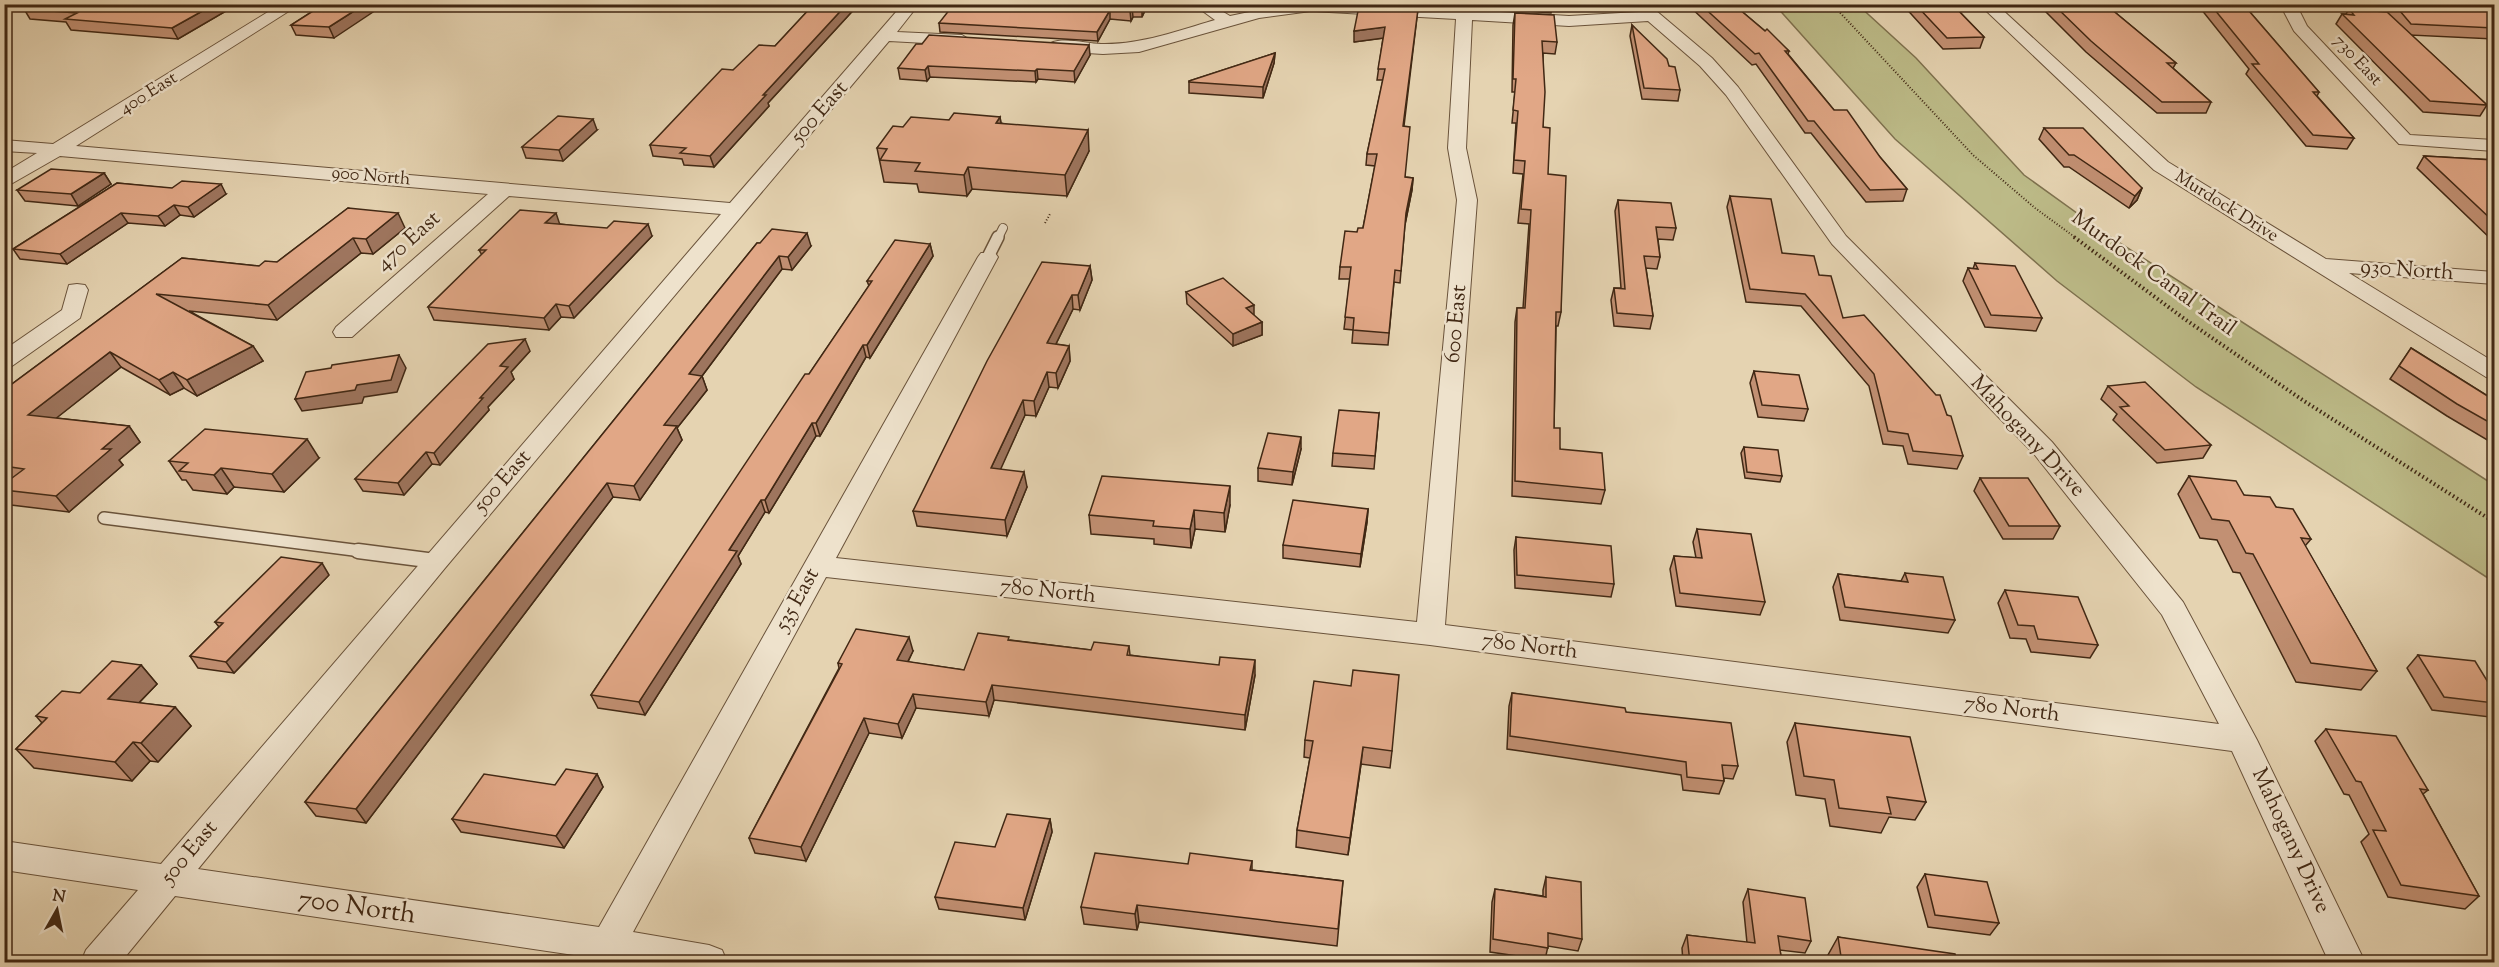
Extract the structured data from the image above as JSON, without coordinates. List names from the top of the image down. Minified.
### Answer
{"streets":{"street":["730 East","400 East","500 East","900 North","Murdock Drive","470 East","930 North","600 East","Mahogany Drive","780 North","535 East","700 North"],"path":["Murdock Canal Trail"]},"crossings":[["400 East","900 North"],["500 East","900 North"],["500 East","700 North"],["900 North","470 East"],["Murdock Drive","930 North"],["600 East","780 North"],["Mahogany Drive","780 North"],["780 North","535 East"],["535 East","700 North"]],"north":"top"}
